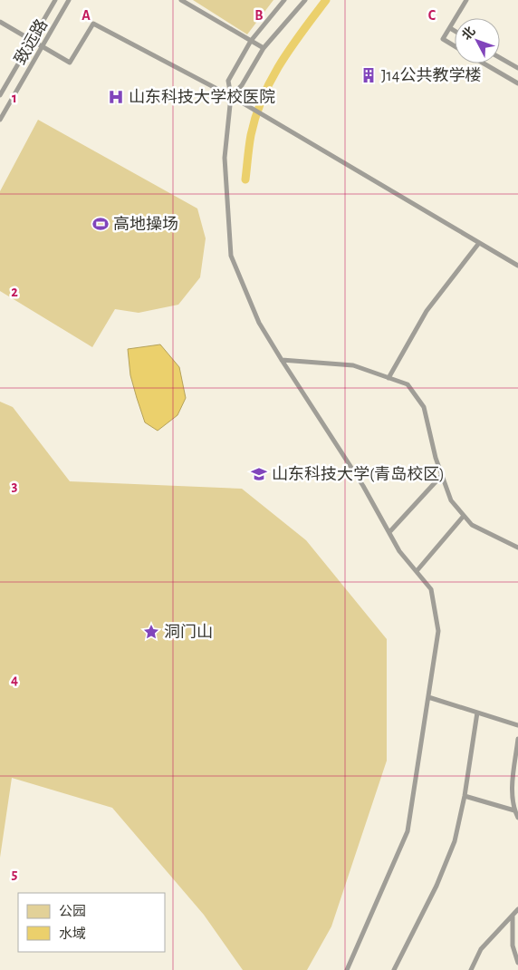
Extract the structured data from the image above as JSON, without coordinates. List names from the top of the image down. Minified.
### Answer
{"streets":{"lane":["致远路"]},"places":{"building":["J14公共教学楼"],"hospital":["山东科技大学校医院"],"sports":["高地操场"],"school or university":["山东科技大学(青岛校区)"],"place":["洞门山"]},"legend":["公园","水域"],"north":"top left","grid":{"columns":["A","B","C"],"rows":["1","2","3","4","5"]}}
